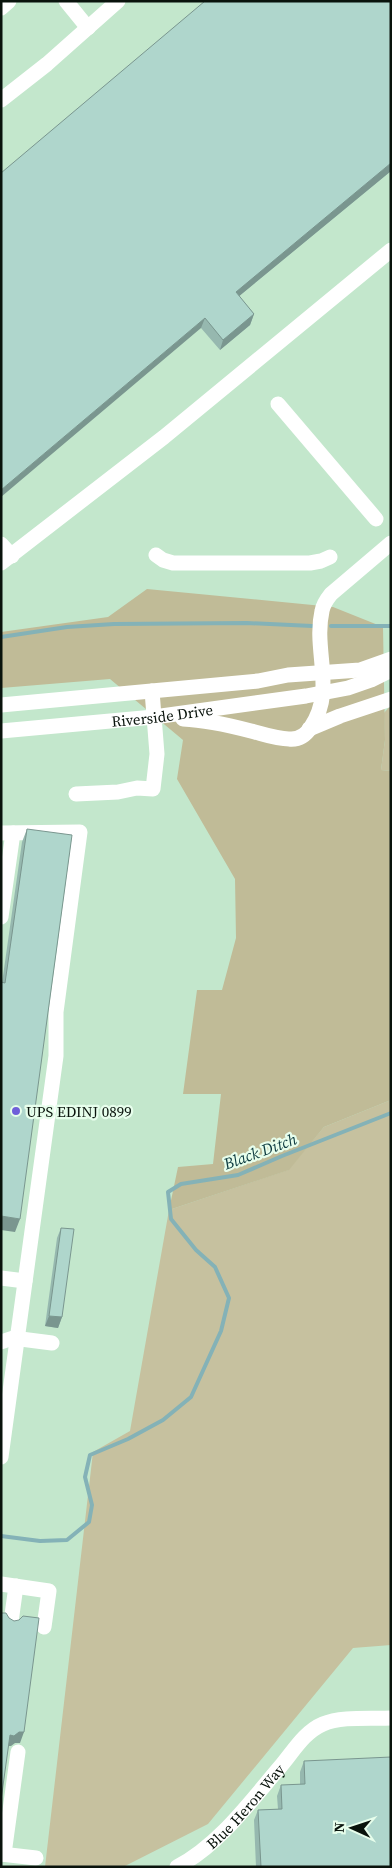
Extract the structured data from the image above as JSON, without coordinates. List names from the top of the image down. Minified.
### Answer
{"streets":{"street":["Riverside Drive","Blue Heron Way"]},"water":["Black Ditch"],"places":["UPS EDINJ 0899"],"north":"left"}
